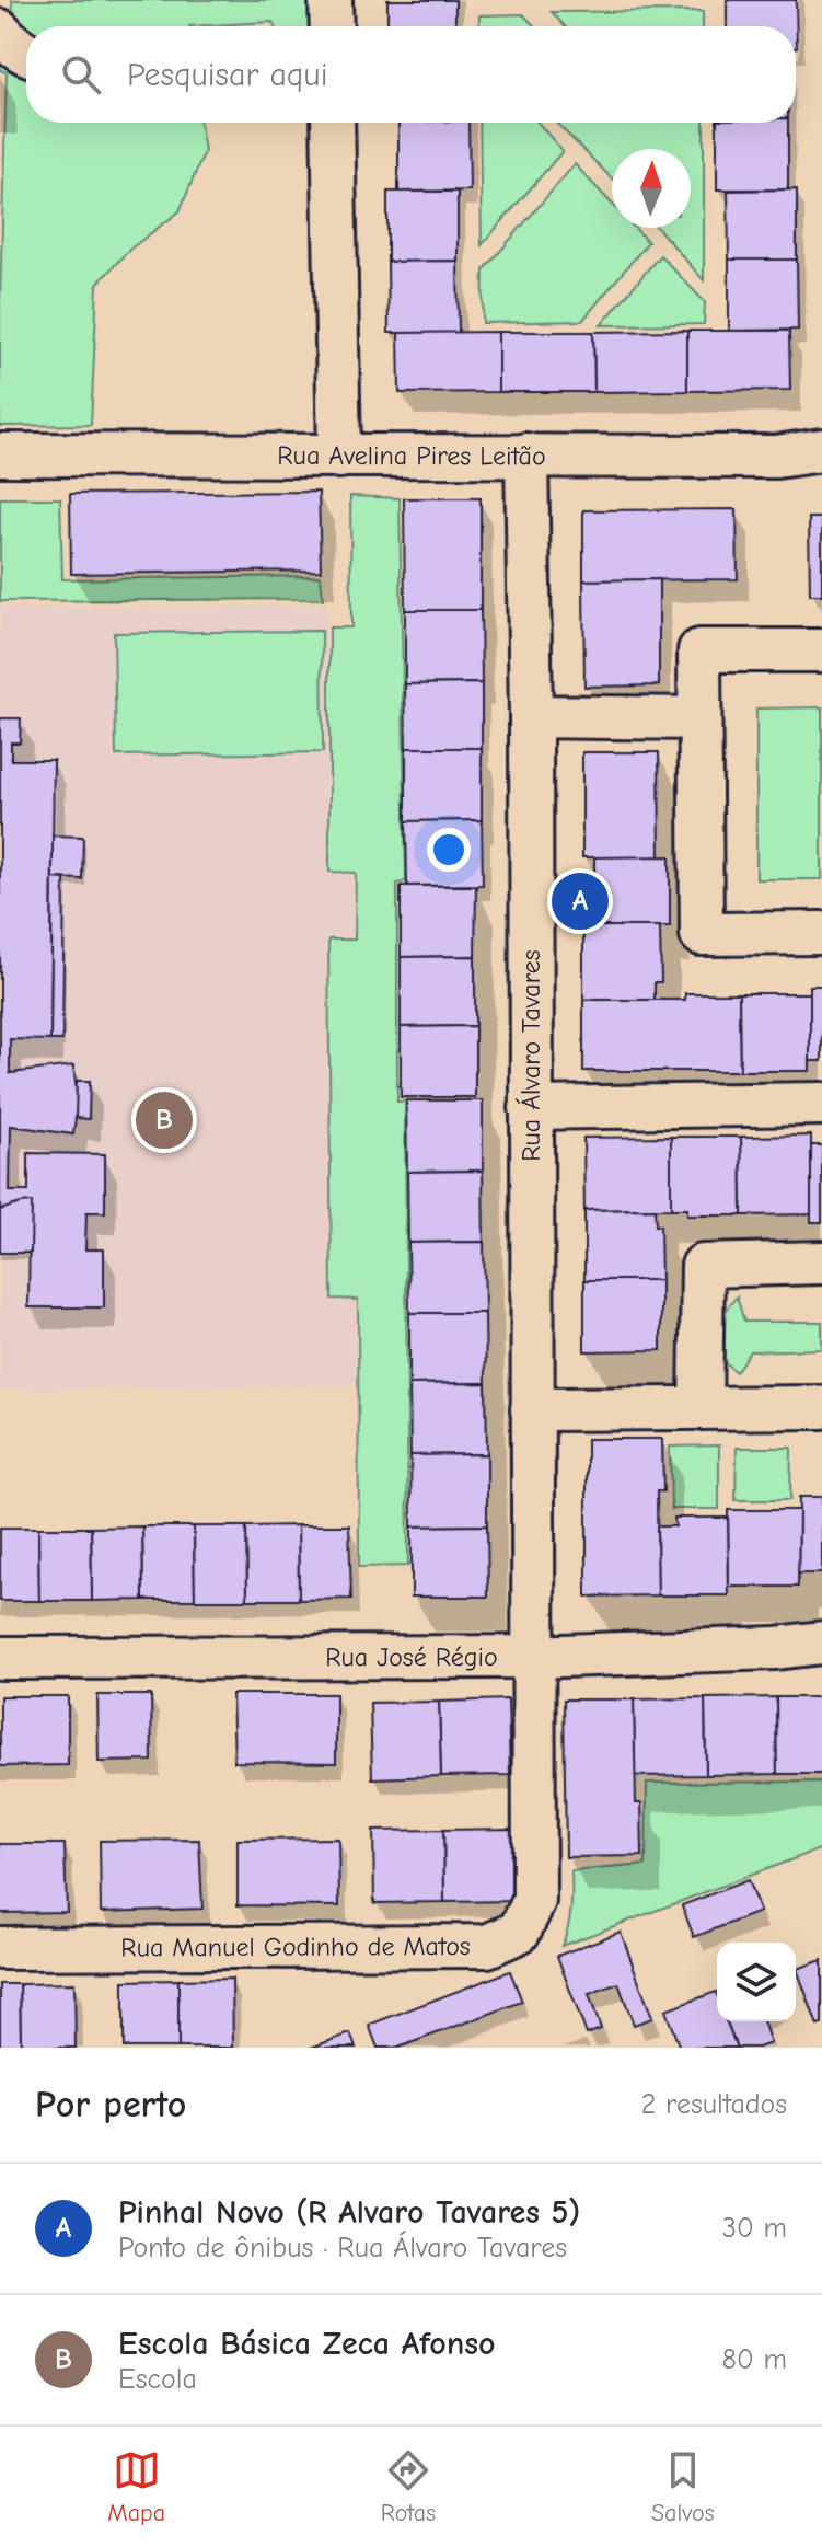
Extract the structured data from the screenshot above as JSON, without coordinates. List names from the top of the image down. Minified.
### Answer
{"streets":{"street":["Rua Avelina Pires Leitão","Rua Álvaro Tavares","Rua José Régio","Rua Manuel Godinho de Matos"]},"crossings":[["Rua Avelina Pires Leitão","Rua Álvaro Tavares"],["Rua Álvaro Tavares","Rua José Régio"],["Rua Álvaro Tavares","Rua Manuel Godinho de Matos"],["Rua José Régio","Rua Manuel Godinho de Matos"]],"north":"top","page":{"search":"Pesquisar aqui","pins":["A","B"],"heading":["Por perto","2 resultados"],"list":[{"mark":"A","name":"Pinhal Novo (R Alvaro Tavares 5)","note":"Ponto de ônibus · Rua Álvaro Tavares","value":"30 m"},{"mark":"B","name":"Escola Básica Zeca Afonso","note":"Escola","value":"80 m"}],"nav":["Mapa","Rotas","Salvos"]}}
